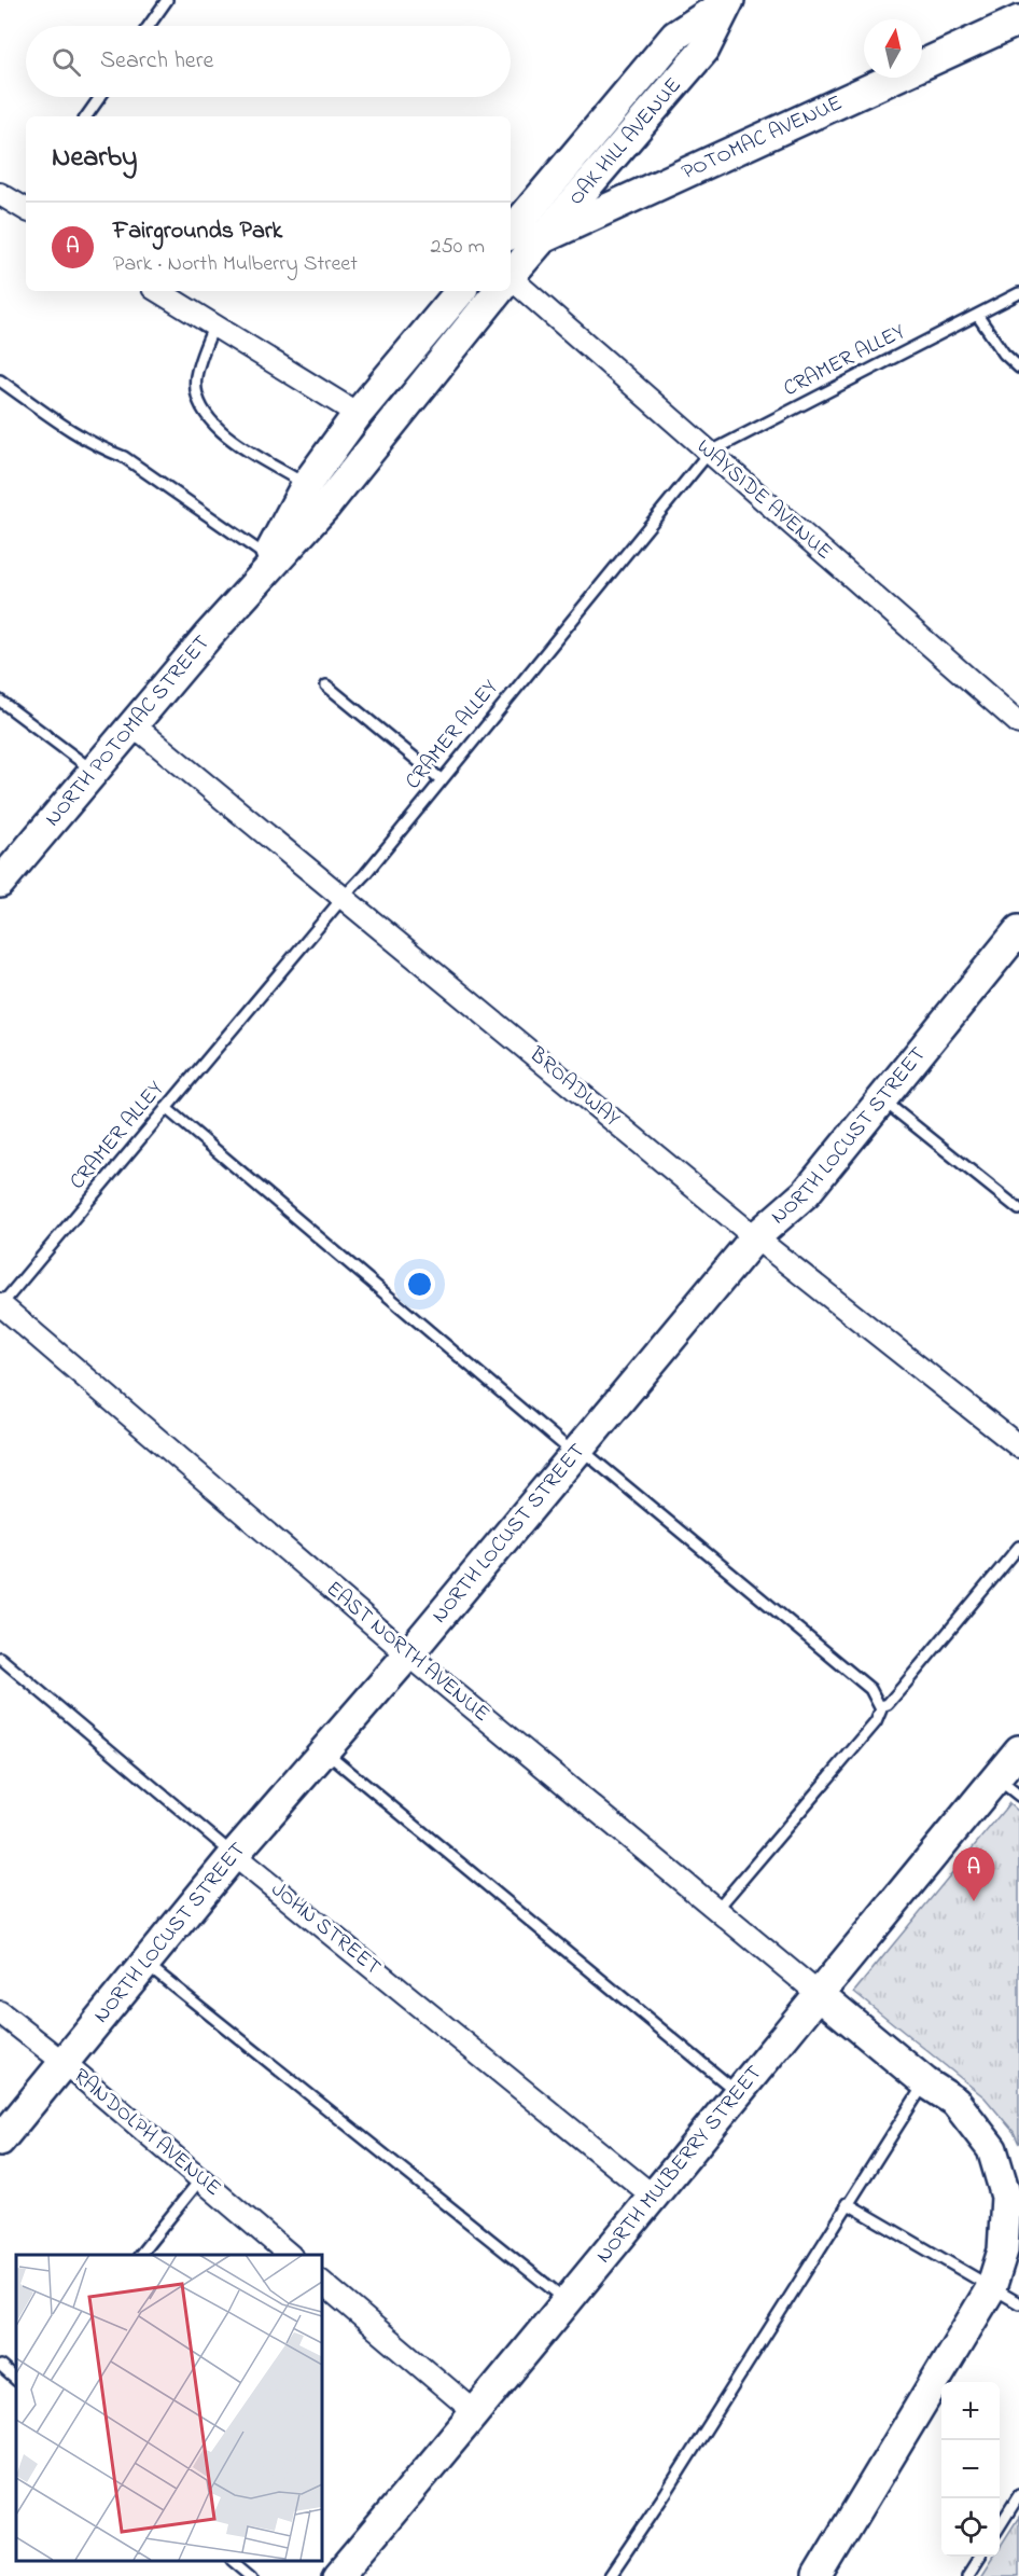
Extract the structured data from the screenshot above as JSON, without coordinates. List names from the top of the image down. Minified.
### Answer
{"streets":{"main road":["POTOMAC AVENUE","OAK HILL AVENUE","NORTH POTOMAC STREET","NORTH LOCUST STREET","NORTH MULBERRY STREET"],"street":["WAYSIDE AVENUE","BROADWAY","EAST NORTH AVENUE","JOHN STREET","RANDOLPH AVENUE"],"lane":["CRAMER ALLEY"]},"crossings":[["POTOMAC AVENUE","OAK HILL AVENUE"],["CRAMER ALLEY","WAYSIDE AVENUE"],["CRAMER ALLEY","BROADWAY"],["CRAMER ALLEY","EAST NORTH AVENUE"],["NORTH POTOMAC STREET","BROADWAY"],["BROADWAY","NORTH LOCUST STREET"],["NORTH LOCUST STREET","EAST NORTH AVENUE"],["NORTH LOCUST STREET","JOHN STREET"],["NORTH LOCUST STREET","RANDOLPH AVENUE"],["EAST NORTH AVENUE","NORTH MULBERRY STREET"],["JOHN STREET","NORTH MULBERRY STREET"]],"north":"top","page":{"search":"Search here","heading":"Nearby","list":[{"mark":"A","name":"Fairgrounds Park","note":"Park · North Mulberry Street","value":"250 m"}],"pins":"A","map_buttons":["+","−"]}}
